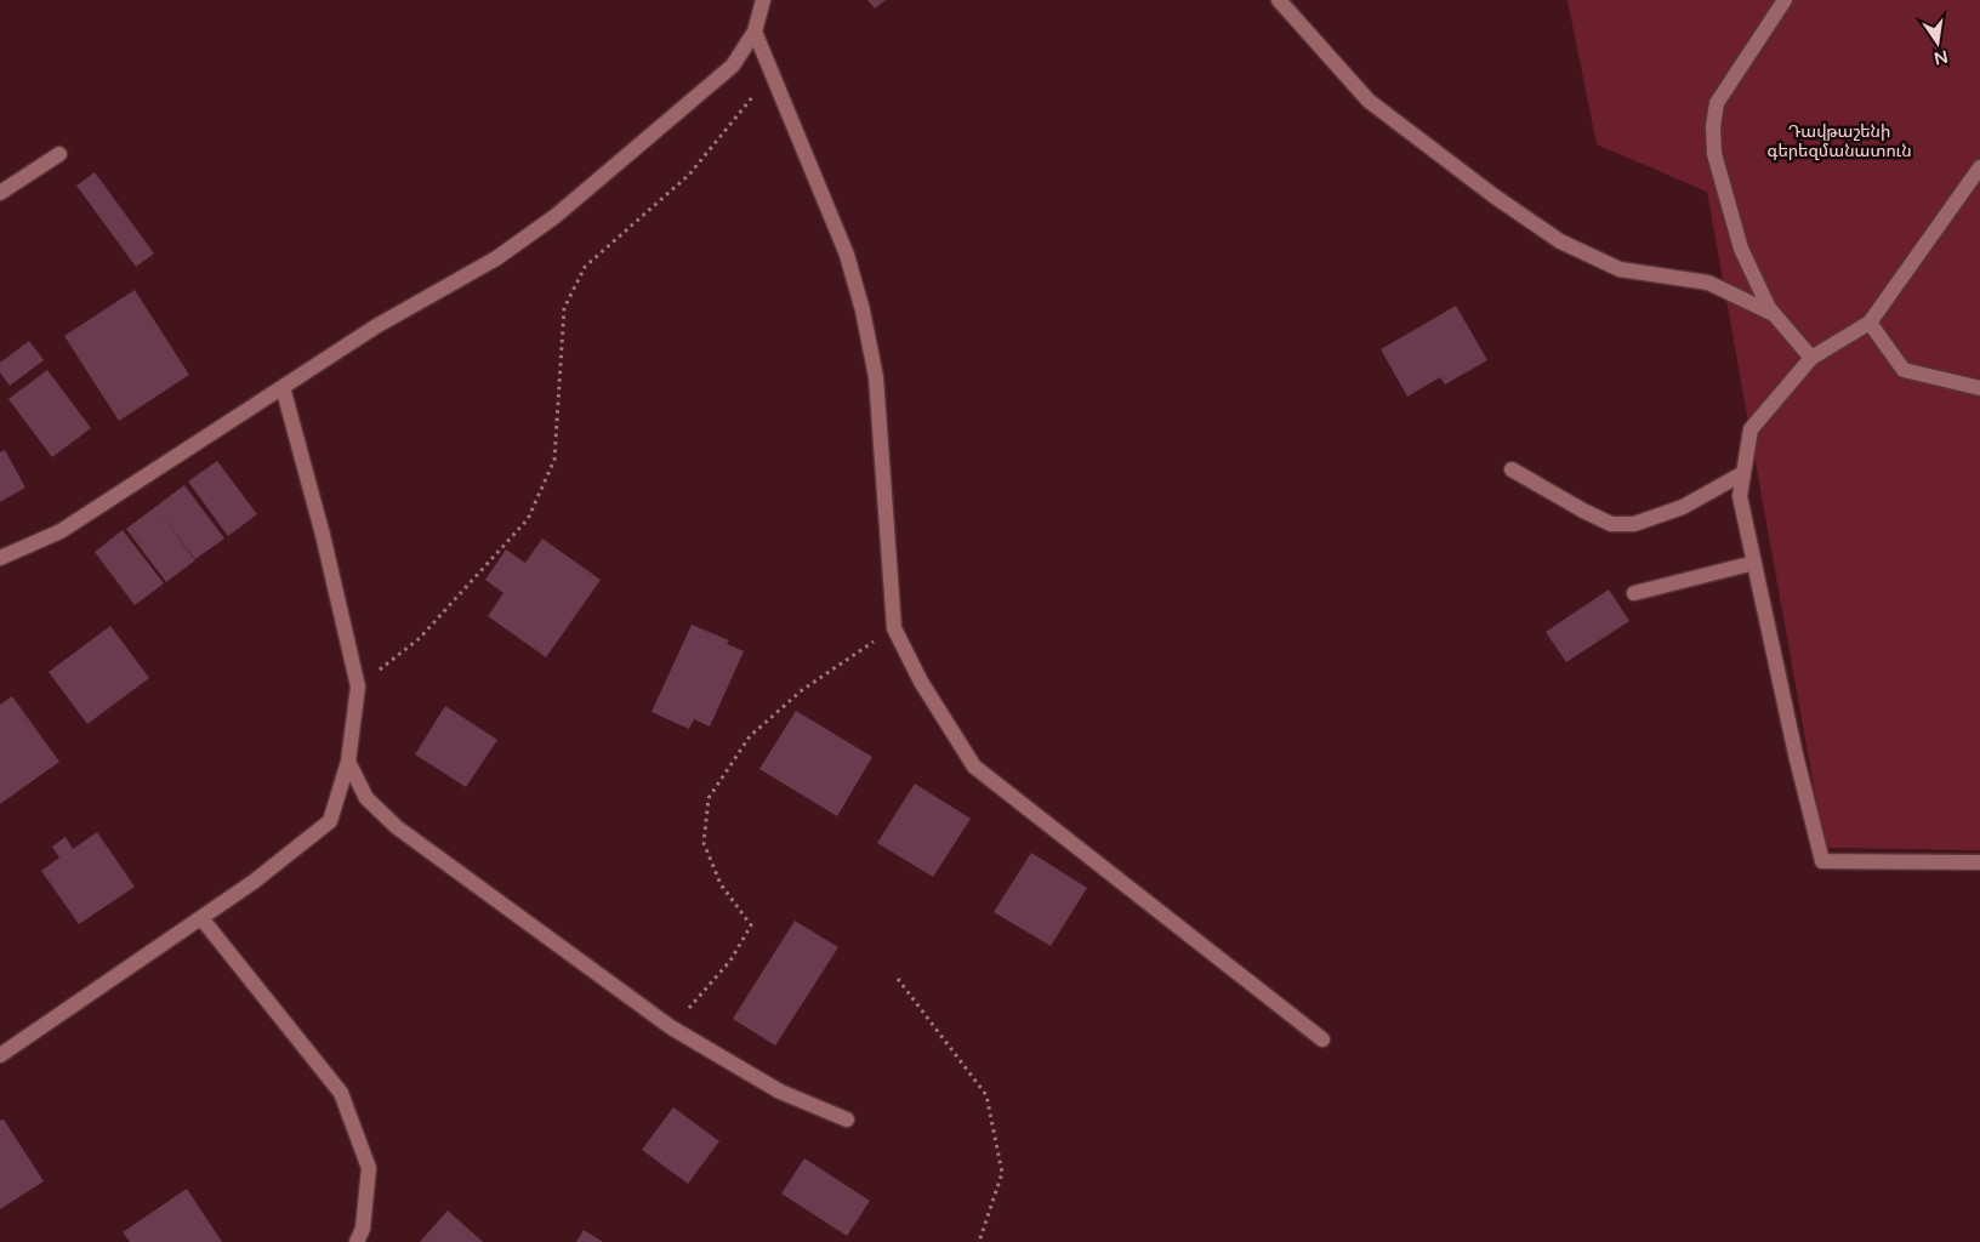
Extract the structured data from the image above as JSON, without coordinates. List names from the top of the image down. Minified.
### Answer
{"parks":["Դավթաշենի գերեզմանատուն"],"north":"bottom"}
